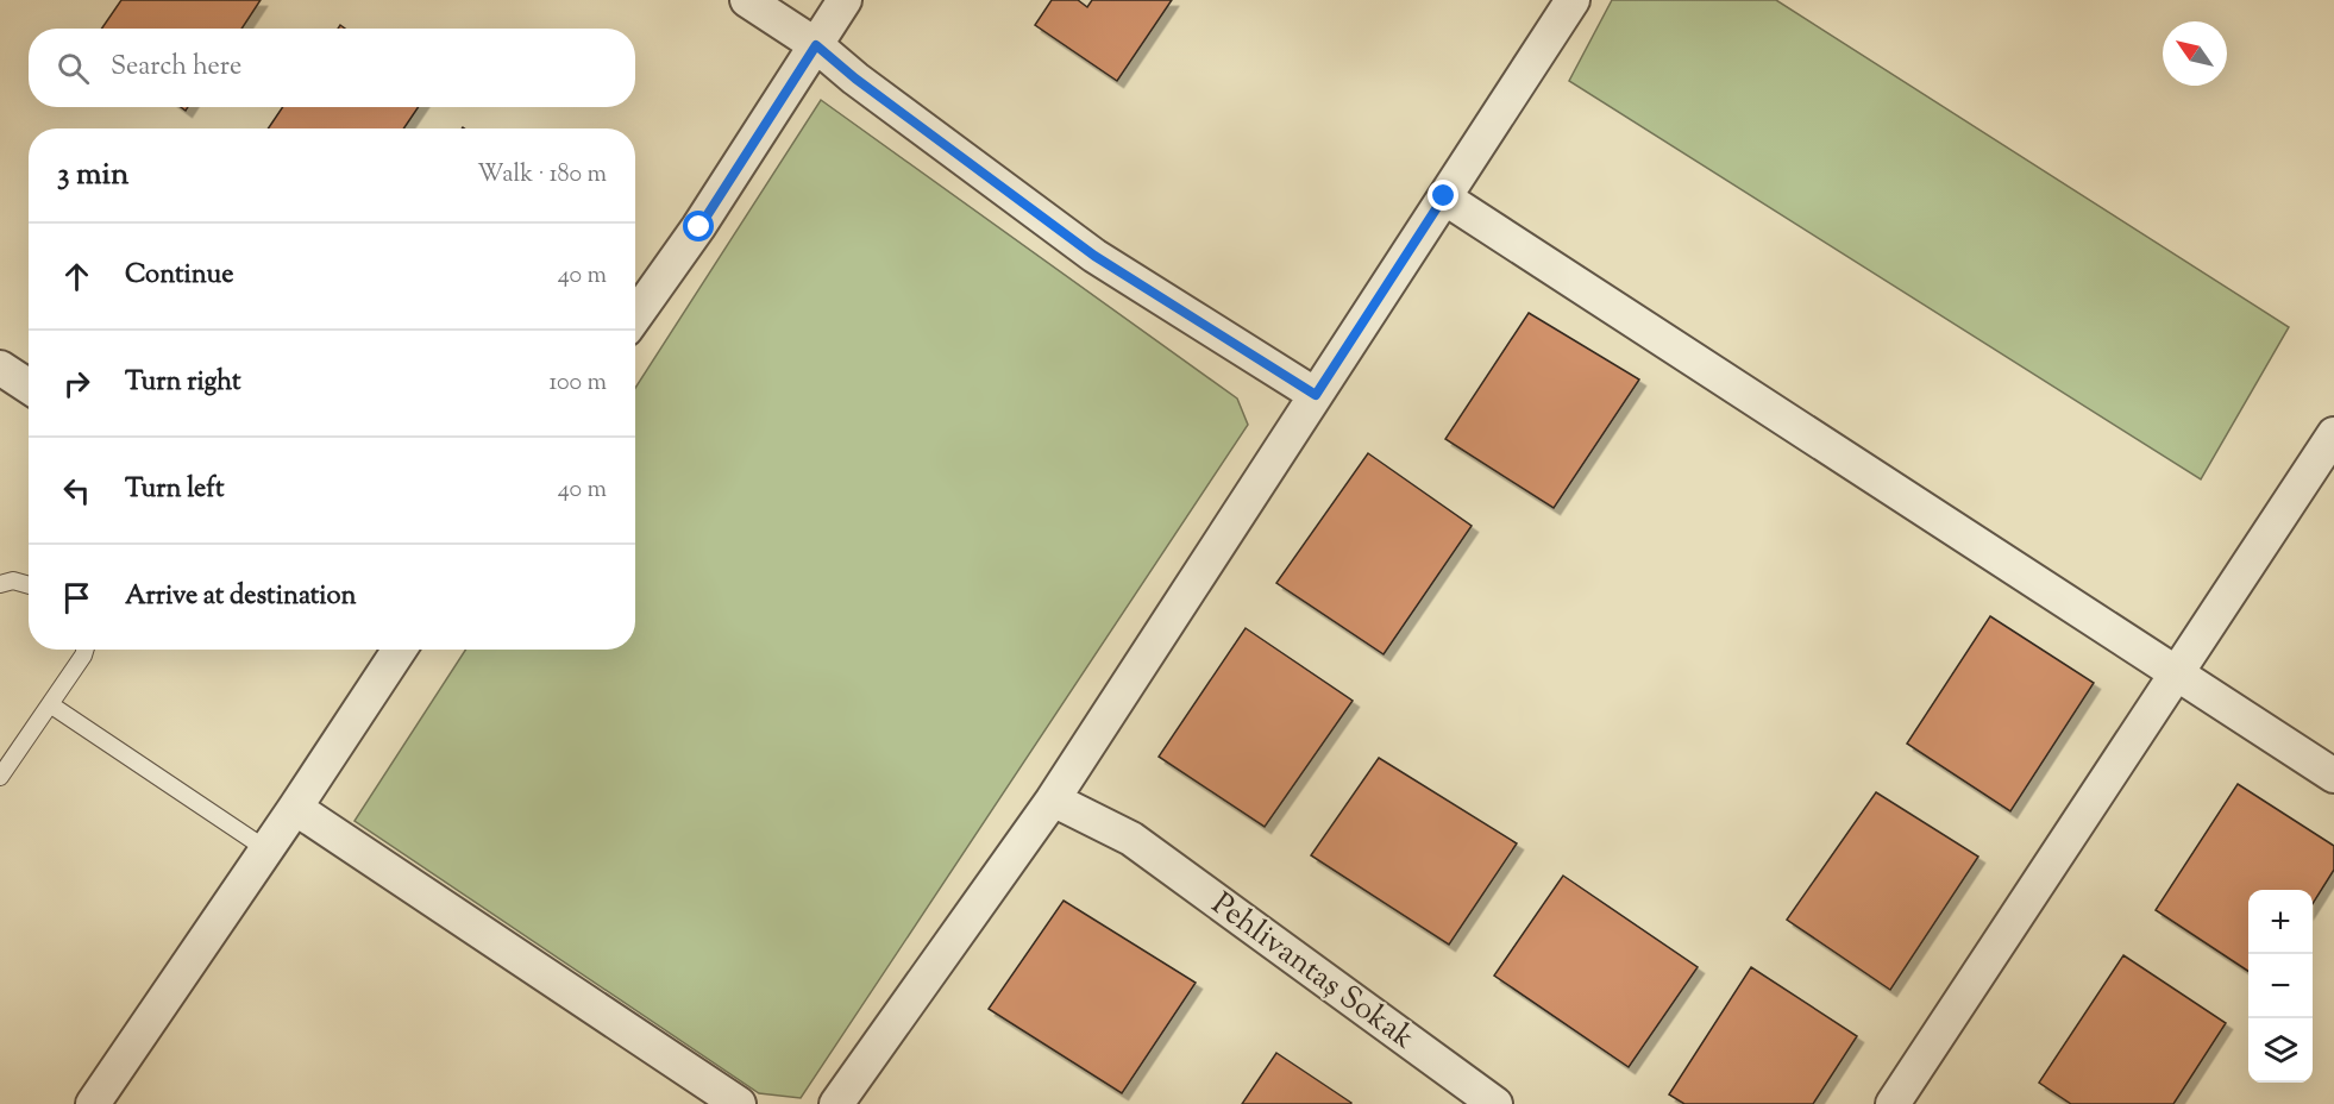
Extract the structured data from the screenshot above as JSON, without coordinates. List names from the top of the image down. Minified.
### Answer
{"streets":{"street":["Pehlivantaş Sokak"]},"north":"top left","page":{"search":"Search here","heading":["3 min","Walk · 180 m"],"list":[["Continue","40 m"],["Turn right","100 m"],["Turn left","40 m"],"Arrive at destination"],"map_buttons":["+","−"]}}
